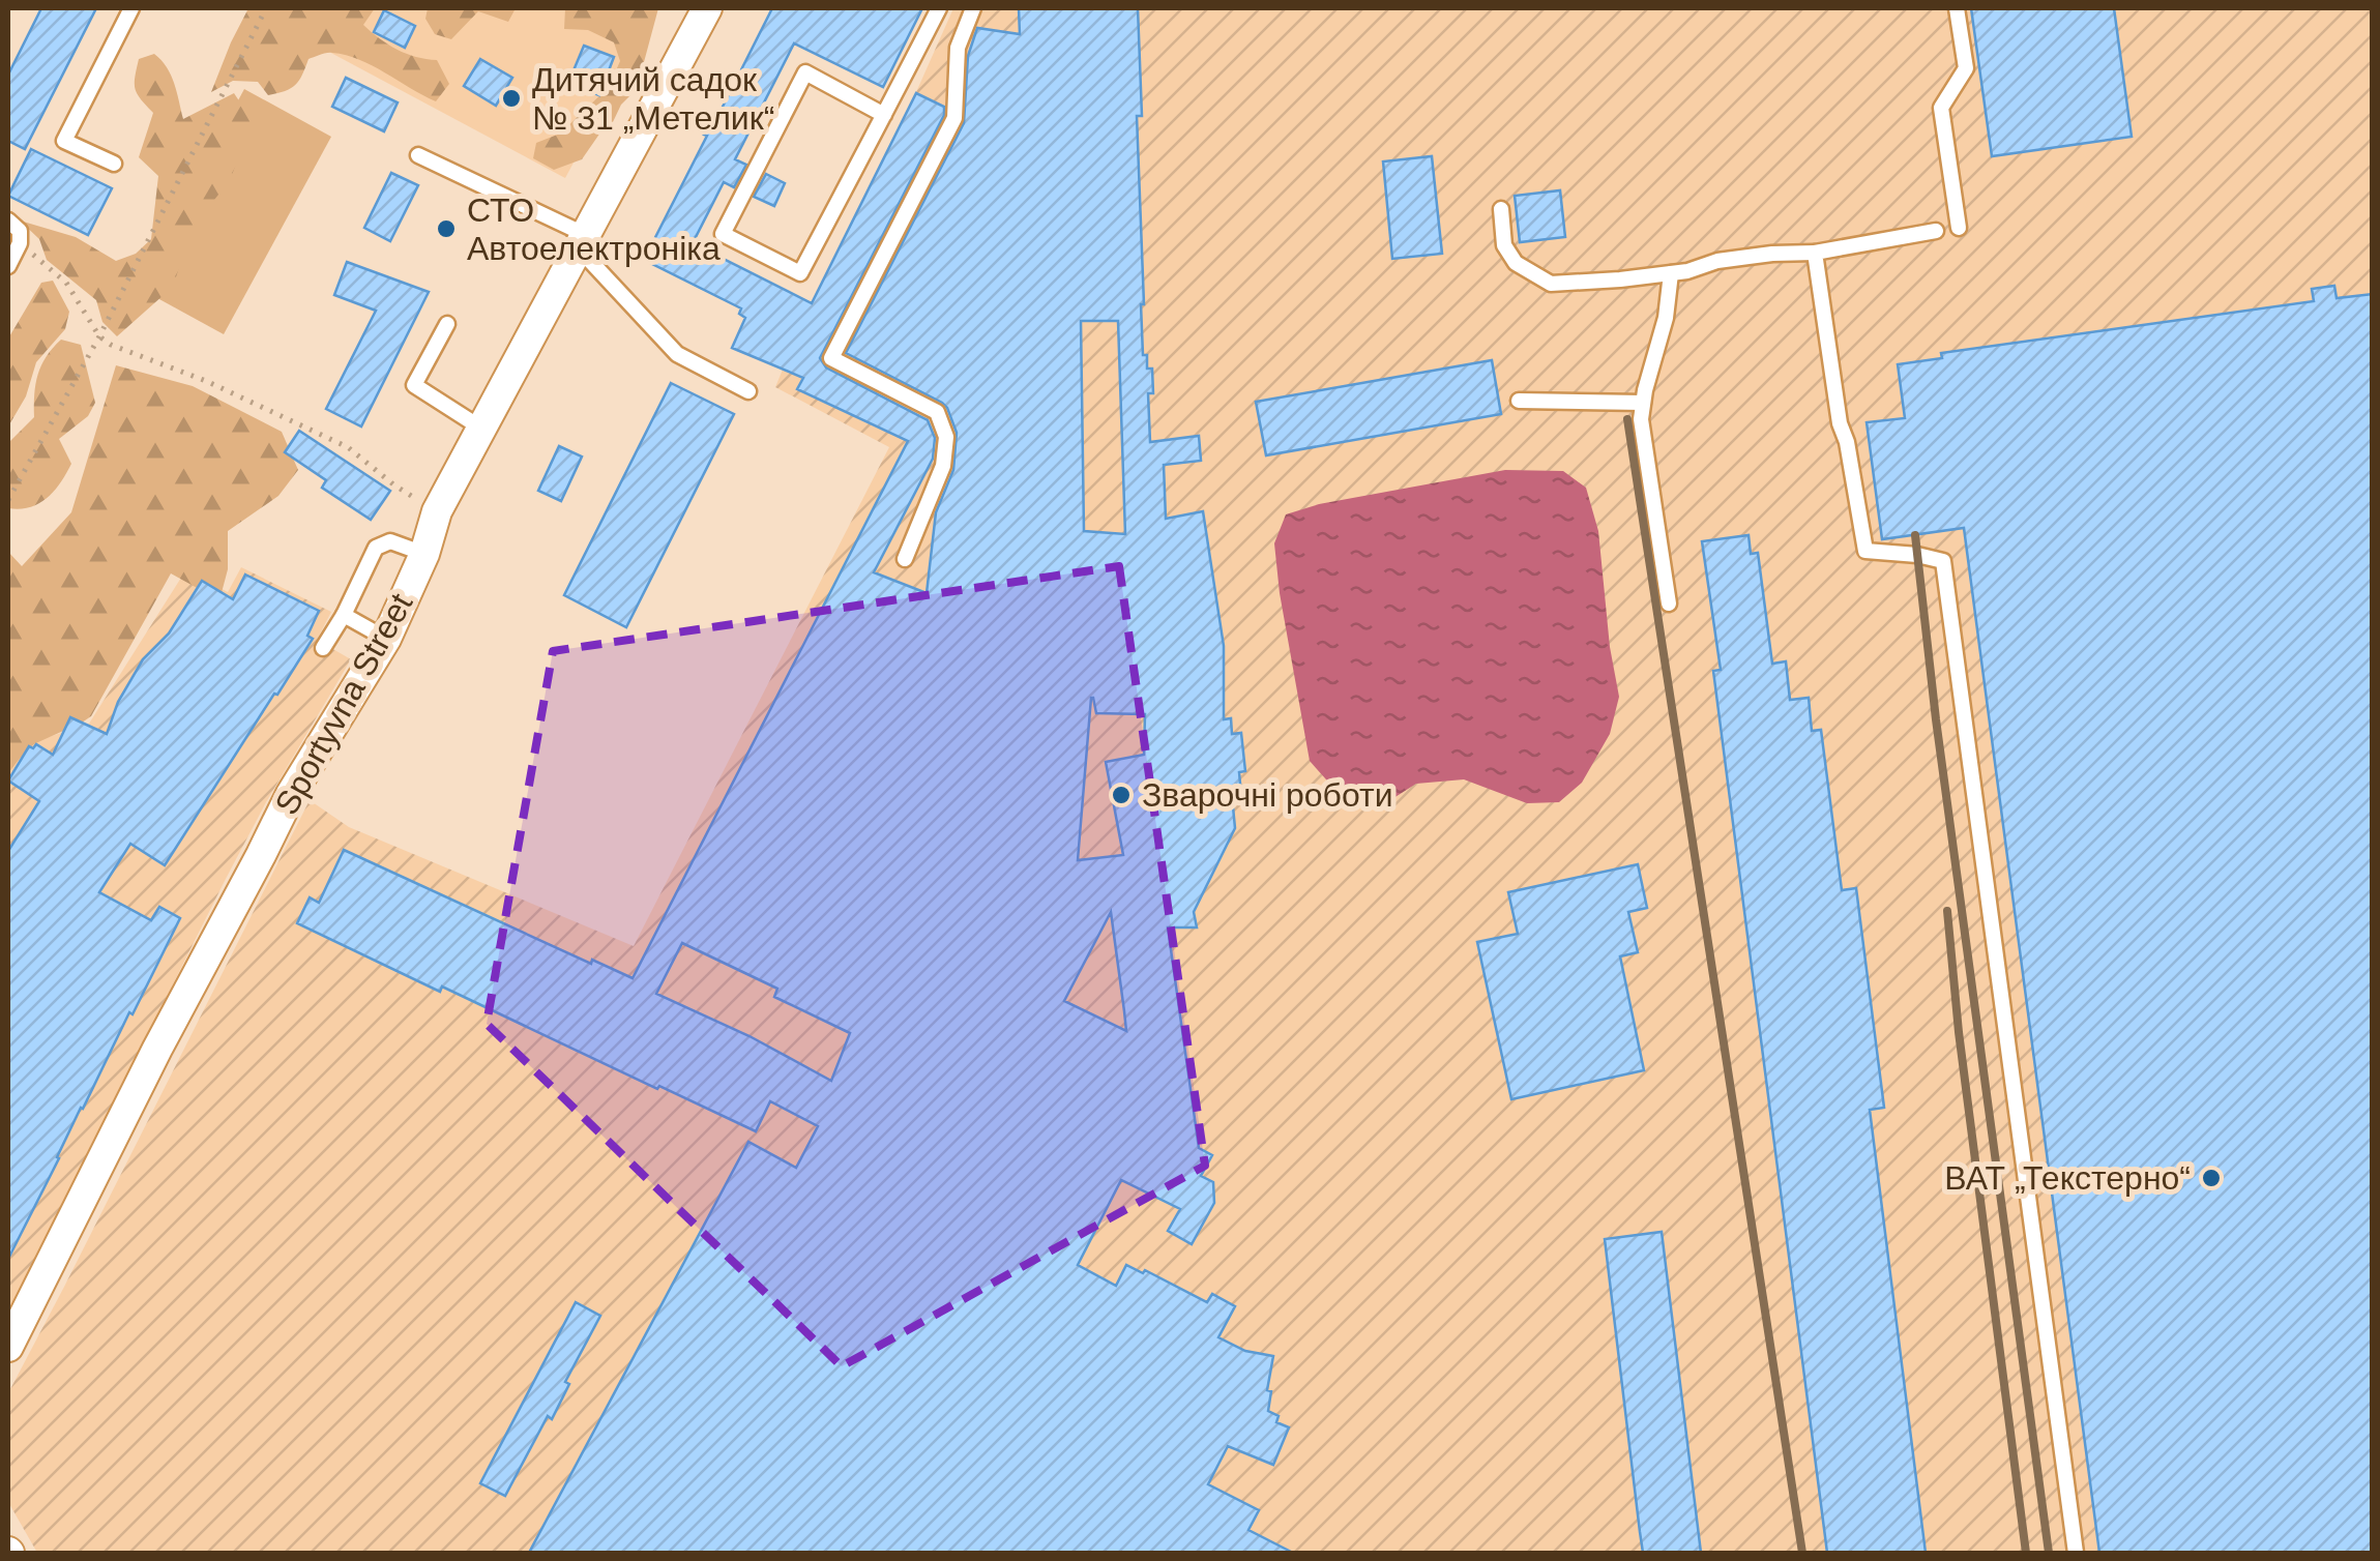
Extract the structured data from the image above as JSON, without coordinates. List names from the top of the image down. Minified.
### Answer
{"streets":{"street":["Sportyvna Street"]},"places":["Дитячий садок № 31 „Метелик“","СТО Автоелектроніка","Зварочні роботи","ВАТ „Текстерно“"]}
